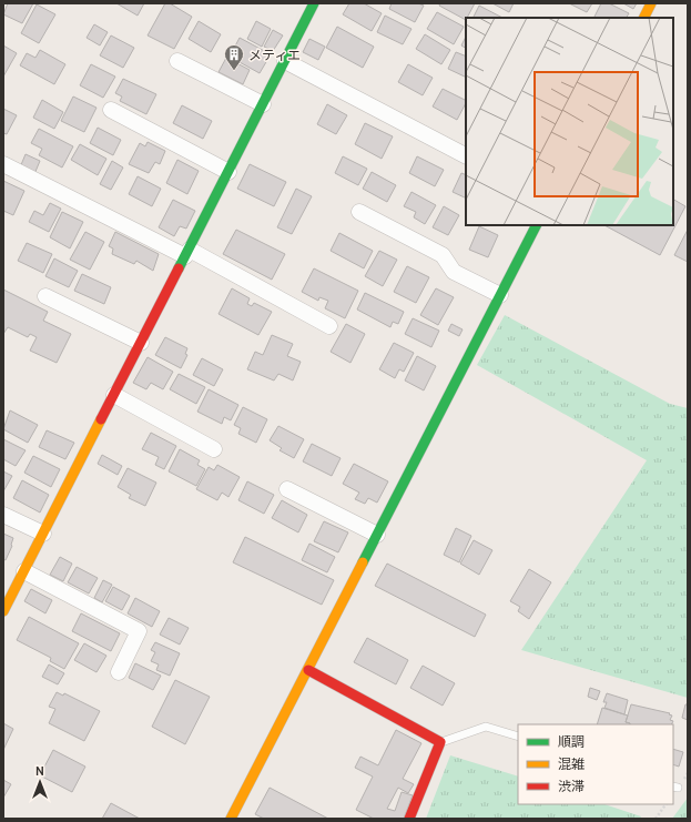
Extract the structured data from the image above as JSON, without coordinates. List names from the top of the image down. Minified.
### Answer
{"places":{"building":["メティエ"]},"legend":["順調","混雑","渋滞"],"north":"top"}
